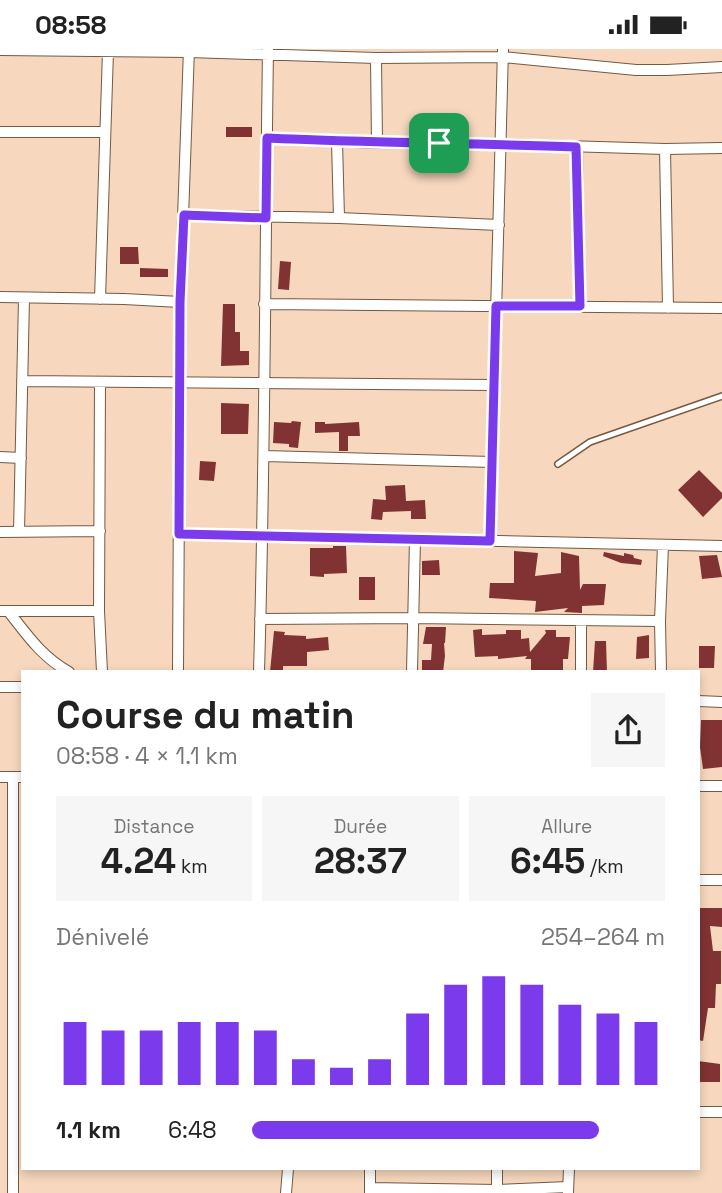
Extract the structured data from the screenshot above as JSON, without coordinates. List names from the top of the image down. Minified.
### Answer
{"page":{"status":"08:58","heading":["Course du matin","08:58 · 4 × 1.1 km"],"stats":[["Distance","4.24 km"],["Durée","28:37"],["Allure","6:45 /km"]],"chart":["Dénivelé","254–264 m"],"list":[{"name":"1.1 km","note":"6:48"}]}}
